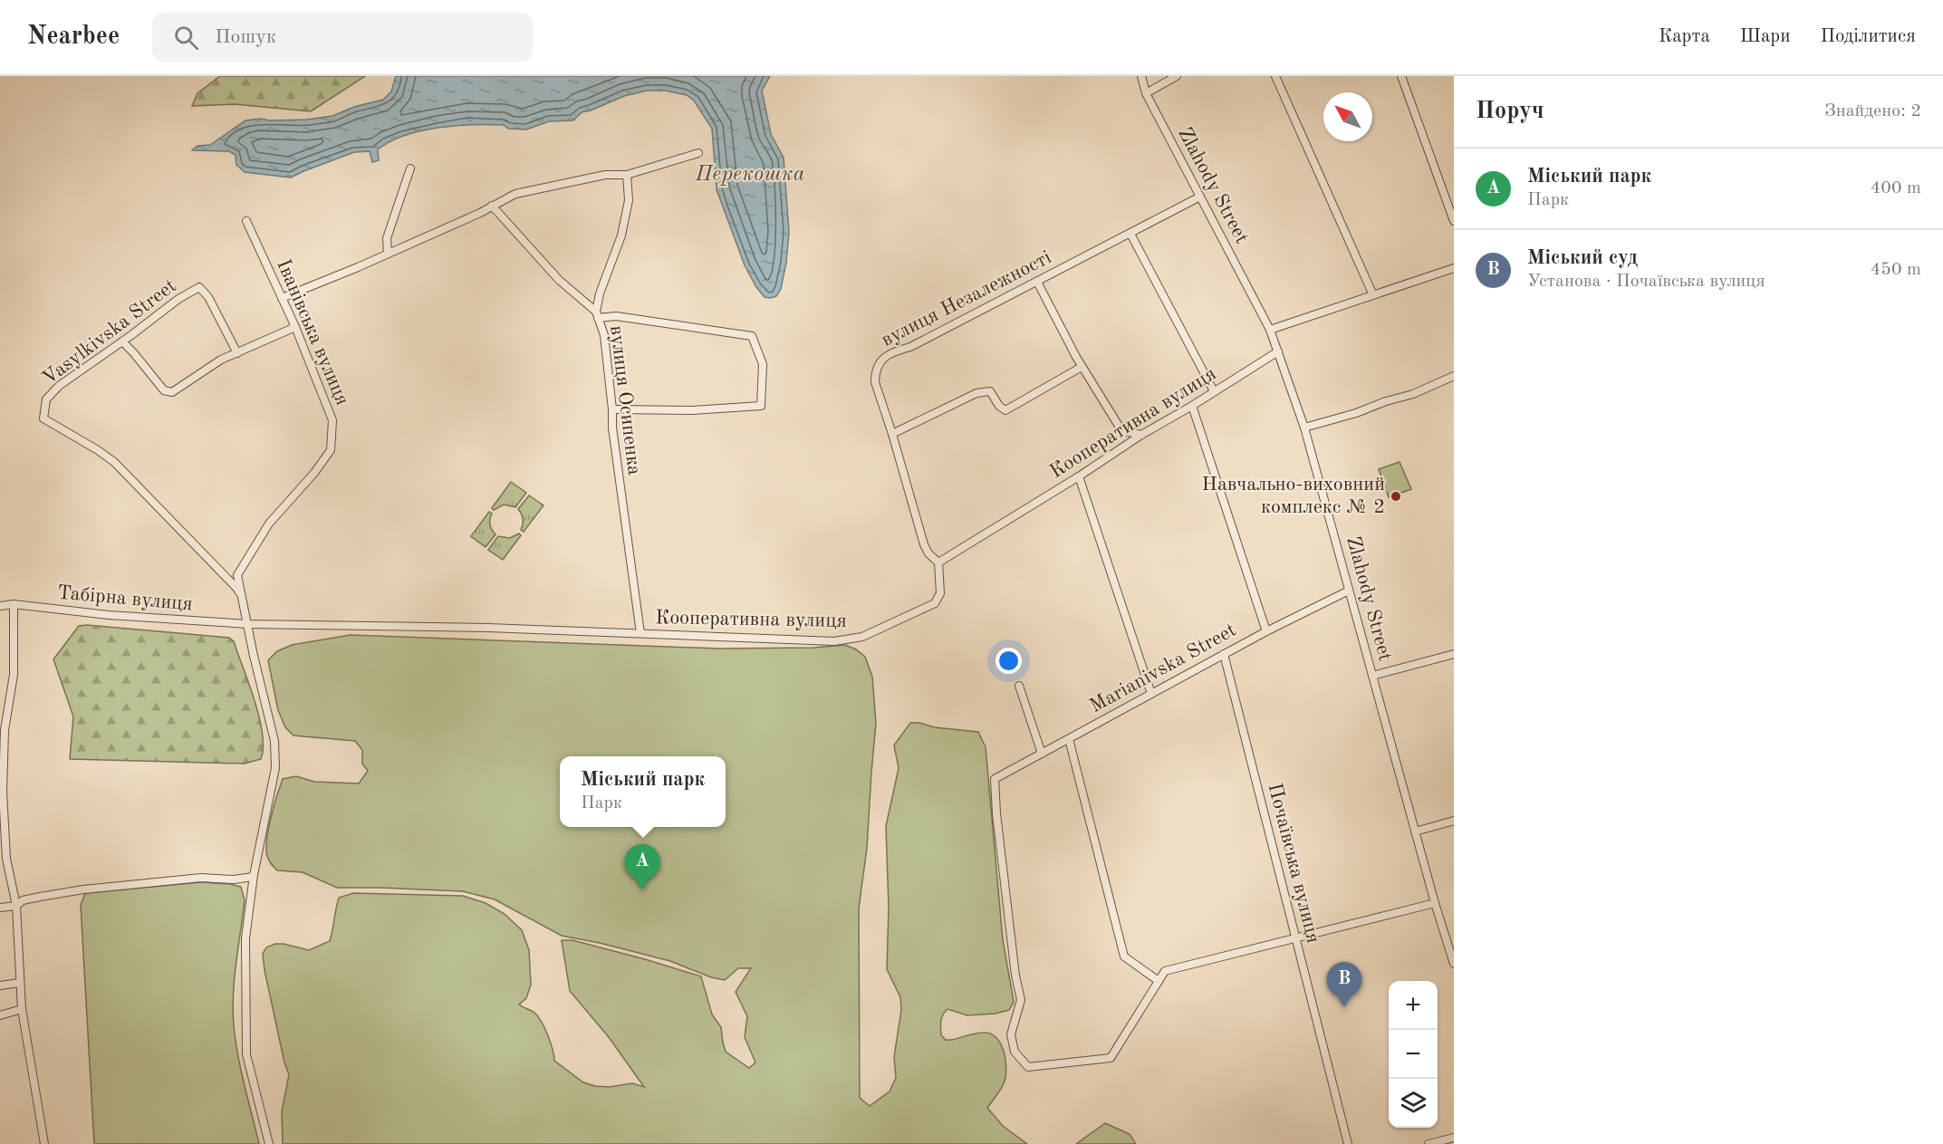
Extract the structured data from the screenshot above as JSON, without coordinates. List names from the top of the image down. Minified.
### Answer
{"streets":{"street":["Zlahody Street","вулиця Незалежності","Vasylkivska Street","Іванівська вулиця","вулиця Осипенка","Кооперативна вулиця","Табірна вулиця","Marianivska Street","Почаївська вулиця"]},"crossings":[["Zlahody Street","вулиця Незалежності"],["Zlahody Street","Кооперативна вулиця"],["Zlahody Street","Marianivska Street"],["вулиця Незалежності","Кооперативна вулиця"],["Vasylkivska Street","Іванівська вулиця"],["Іванівська вулиця","Кооперативна вулиця"],["Іванівська вулиця","Табірна вулиця"],["вулиця Осипенка","Кооперативна вулиця"],["Кооперативна вулиця","Табірна вулиця"],["Marianivska Street","Почаївська вулиця"]],"water":["Перекошка"],"places":["Навчально-виховний комплекс № 2"],"north":"top left","page":{"header":"Nearbee","search":"Пошук","nav":["Карта","Шари","Поділитися"],"heading":["Поруч","Знайдено: 2"],"list":[{"mark":"A","name":"Міський парк","note":"Парк","value":"400 m"},{"mark":"B","name":"Міський суд","note":"Установа · Почаївська вулиця","value":"450 m"}],"popup":["Міський парк","Парк"],"pins":["A","B"],"map_buttons":["+","−"]}}
